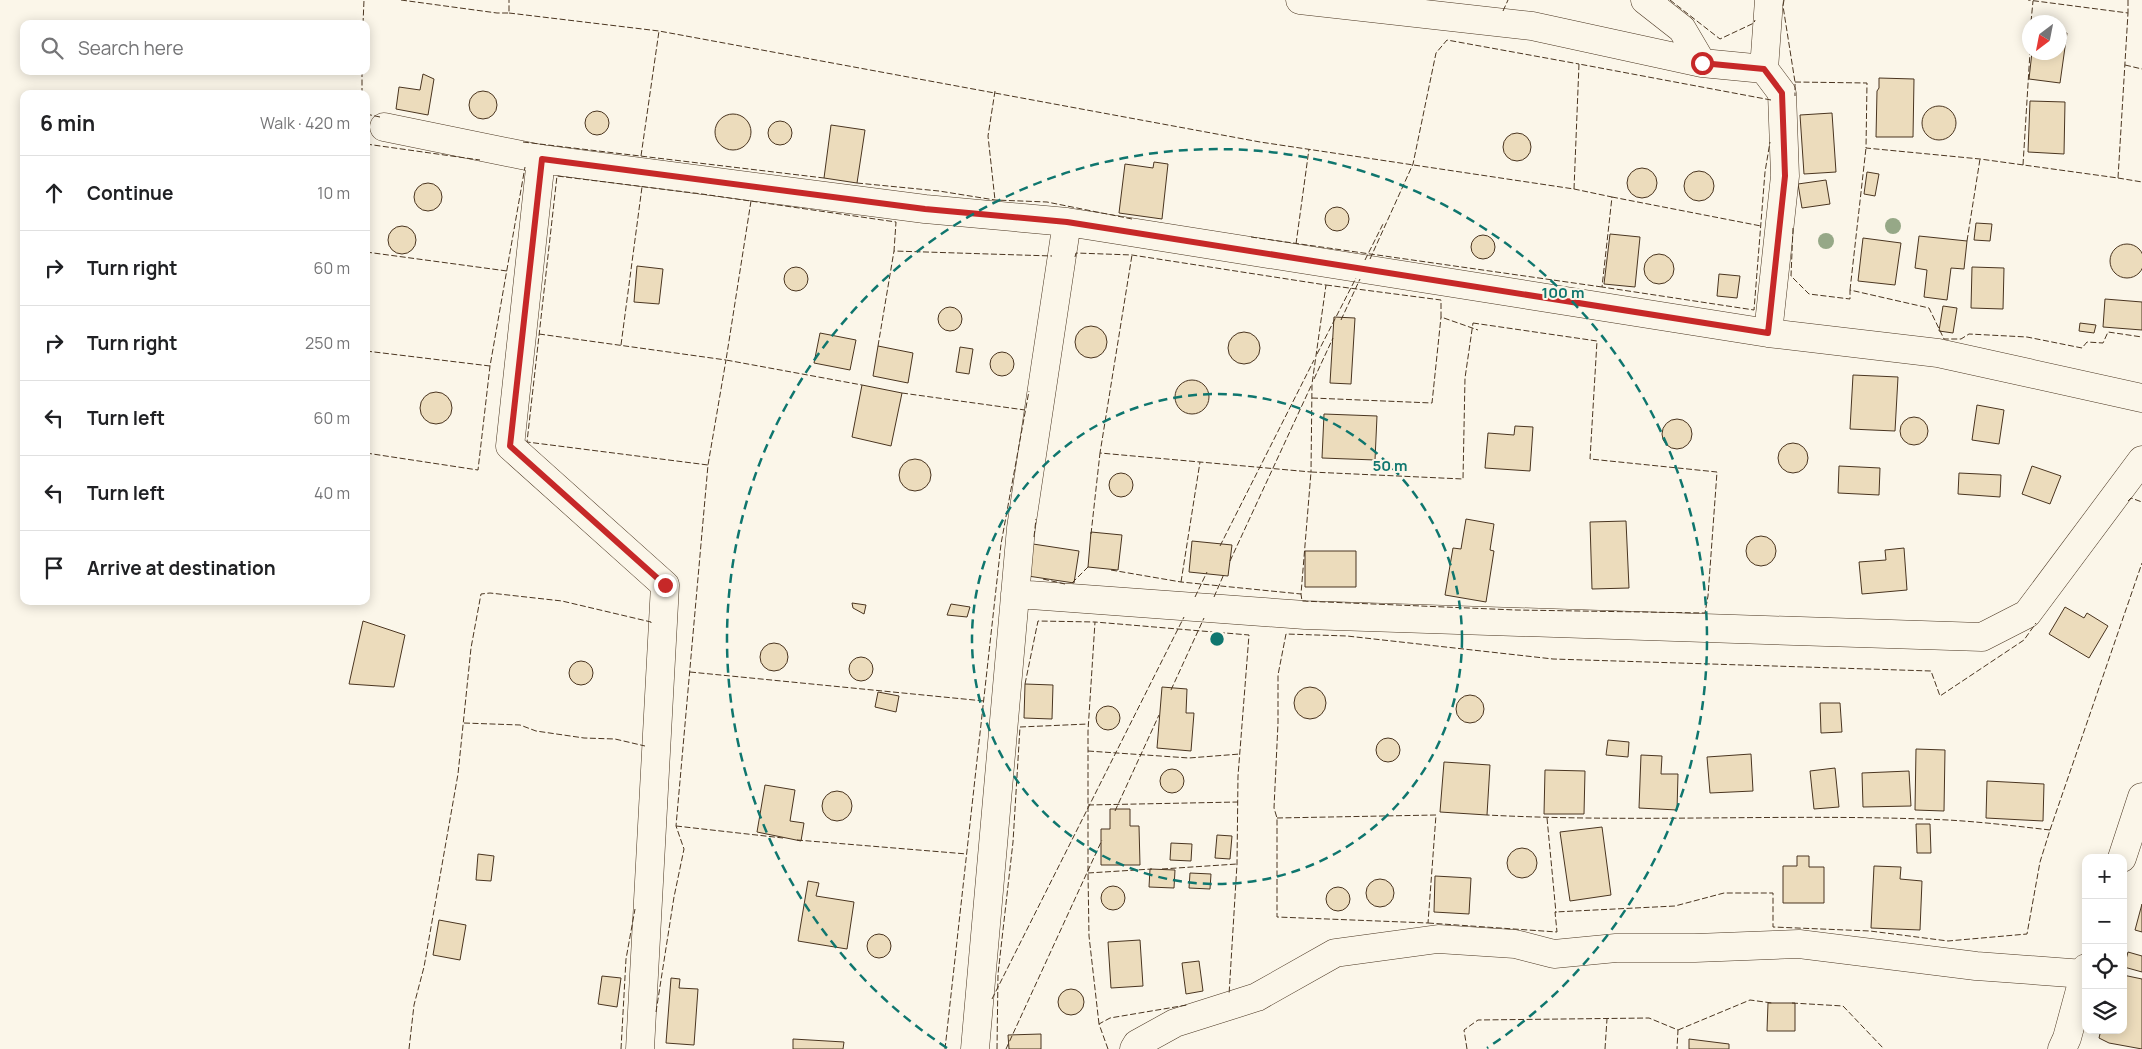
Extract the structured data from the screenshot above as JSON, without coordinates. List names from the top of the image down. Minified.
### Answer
{"north":"bottom left","page":{"search":"Search here","heading":["6 min","Walk · 420 m"],"list":[["Continue","10 m"],["Turn right","60 m"],["Turn right","250 m"],["Turn left","60 m"],["Turn left","40 m"],"Arrive at destination"],"map_buttons":["+","−"]},"rings":["100 m","50 m"]}
